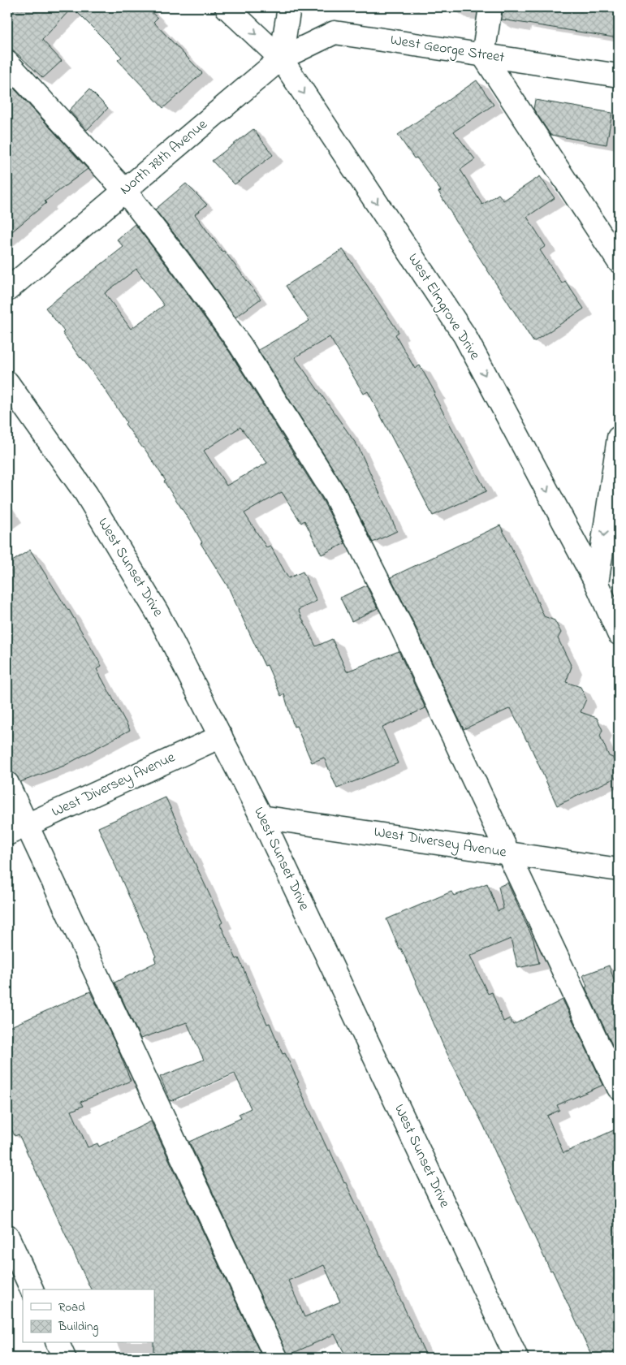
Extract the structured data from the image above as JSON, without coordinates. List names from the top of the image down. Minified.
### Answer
{"streets":{"street":["West George Street","North 78th Avenue","West Elmgrove Drive","West Sunset Drive","West Diversey Avenue"]},"crossings":[["West George Street","North 78th Avenue"],["West George Street","West Elmgrove Drive"],["North 78th Avenue","West Elmgrove Drive"],["West Sunset Drive","West Diversey Avenue"]],"legend":["Road","Building"]}
